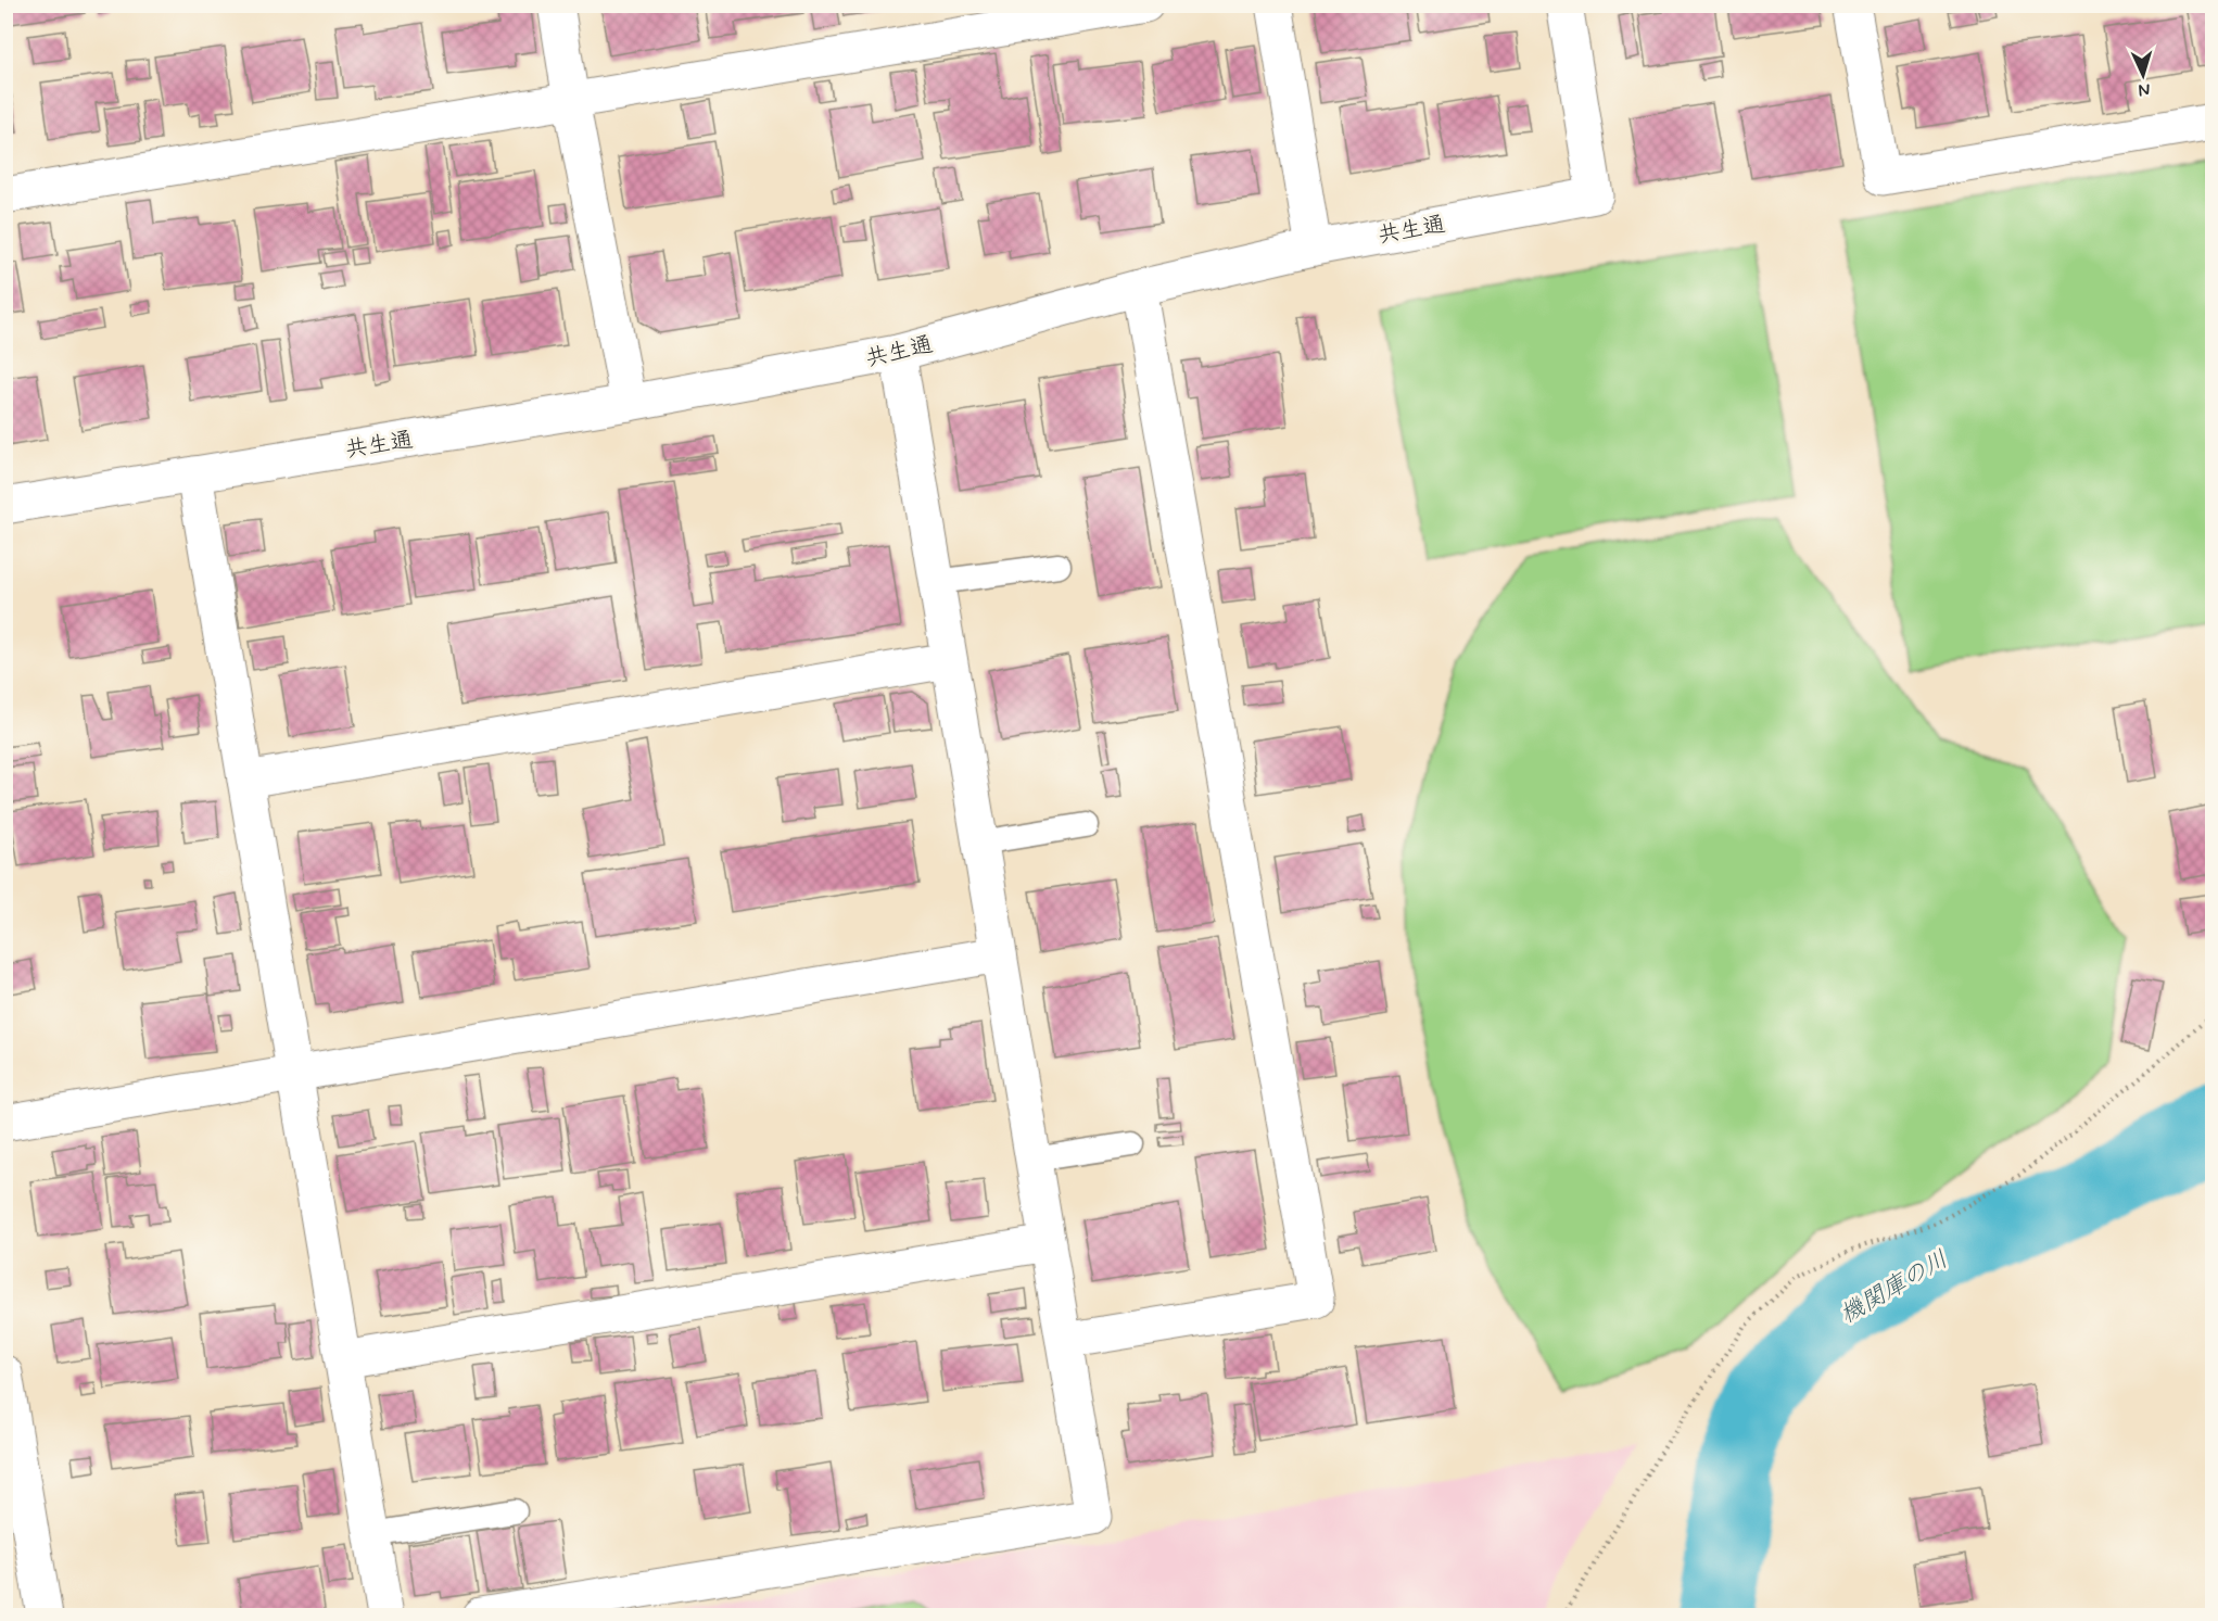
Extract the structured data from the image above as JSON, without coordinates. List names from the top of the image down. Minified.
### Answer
{"streets":{"street":["共生通"]},"water":["機関庫の川"],"north":"bottom"}
